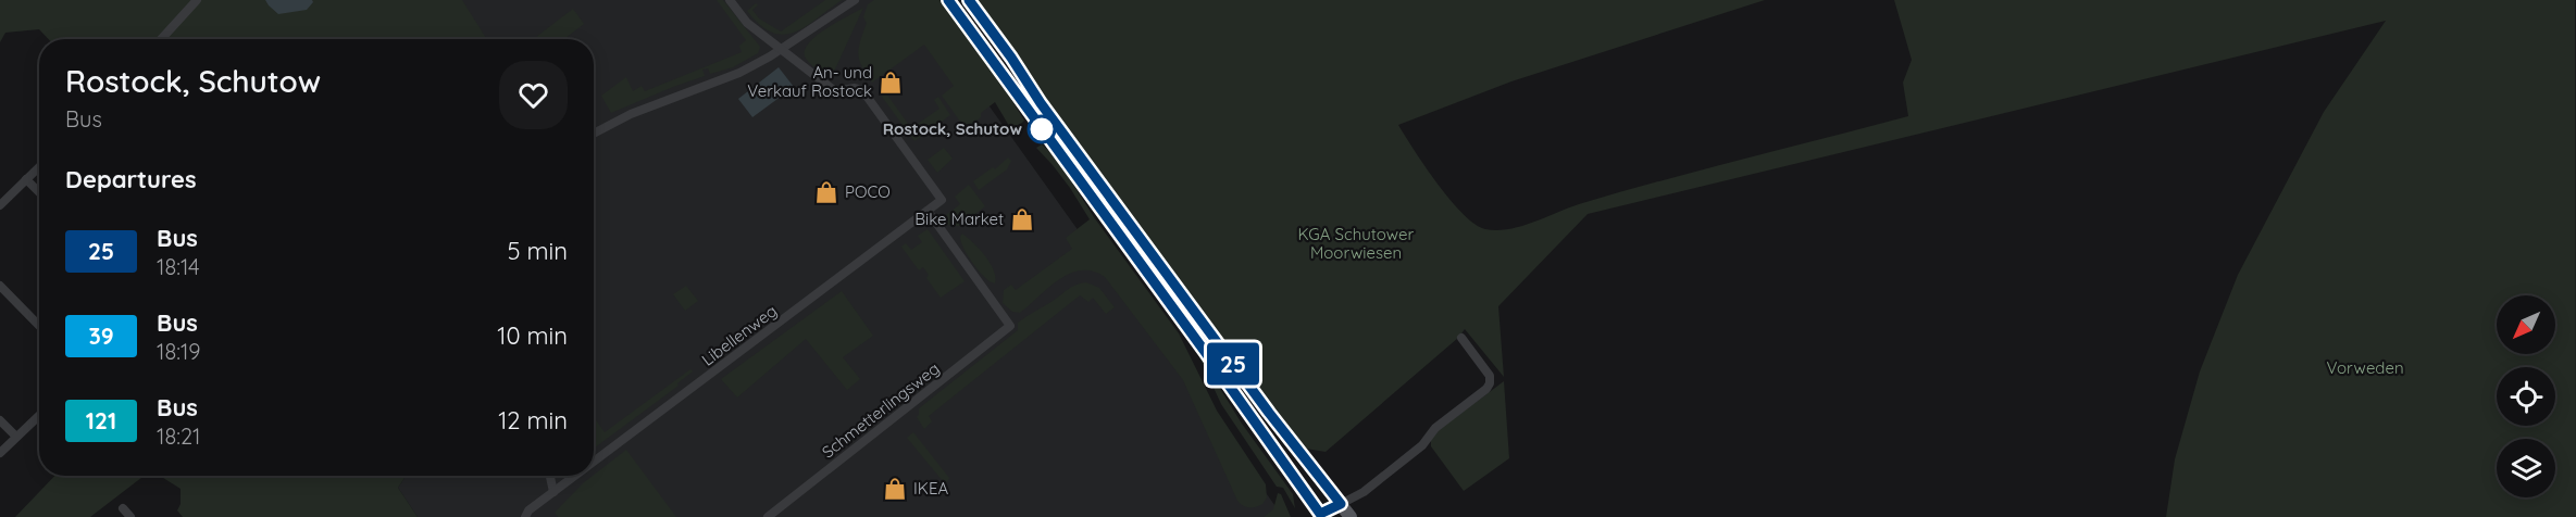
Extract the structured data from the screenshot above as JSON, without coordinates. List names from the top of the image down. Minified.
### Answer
{"streets":{"street":["Libellenweg","Schmetterlingsweg"]},"crossings":[["Libellenweg","Schmetterlingsweg"]],"parks":["KGA Schutower Moorwiesen","Vorweden"],"places":{"shop":["An- und Verkauf Rostock","POCO","Bike Market","IKEA"],"other":["Rostock, Schutow"]},"lines":["bus line 25"],"north":"bottom left","page":{"on_map":"25","heading":[["Rostock, Schutow","Bus"],"Departures"],"list":[{"mark":"25","name":"Bus","note":"18:14","value":"5 min"},{"mark":"39","name":"Bus","note":"18:19","value":"10 min"},{"mark":"121","name":"Bus","note":"18:21","value":"12 min"}]}}
